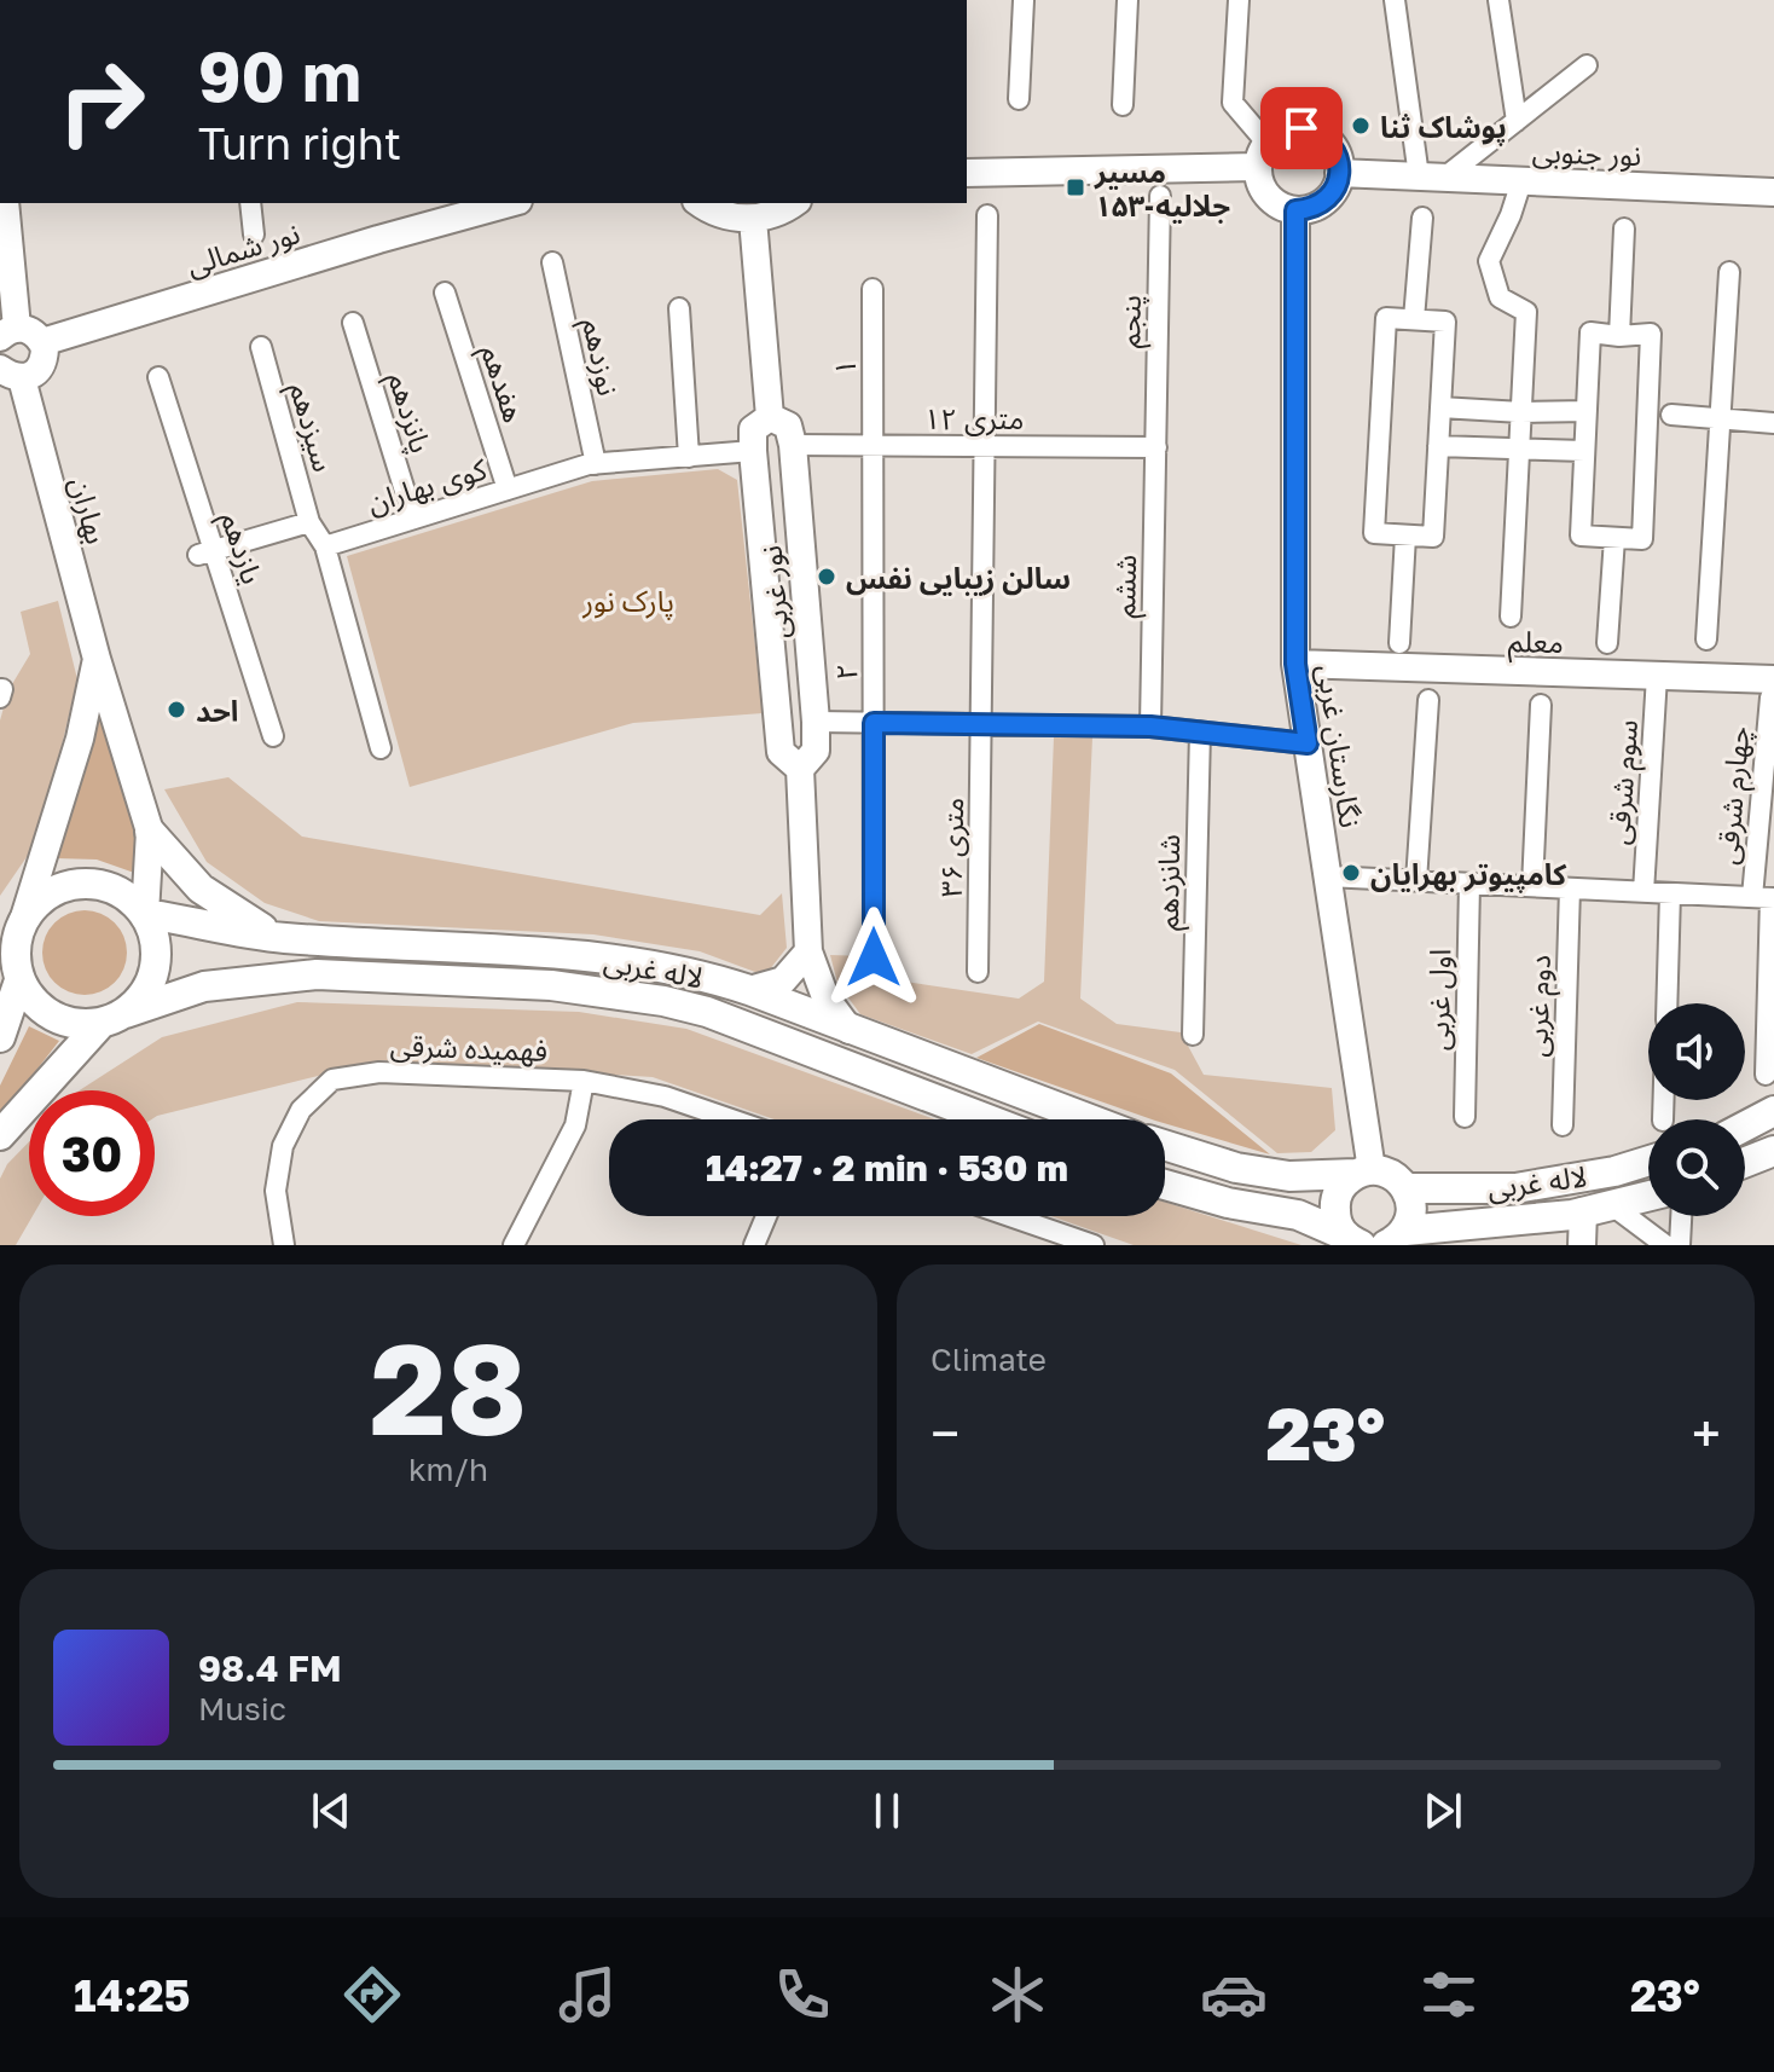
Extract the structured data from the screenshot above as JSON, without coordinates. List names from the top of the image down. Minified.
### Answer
{"streets":{"main road":["لاله غربی"],"street":["نور جنوبی","نور شمالی","پنجم","نوزدهم","۱","هفدهم","پانزدهم","۱۲ متری","سیزدهم","کوی بهاران","بهاران","یازدهم","ششم","نور غربی","معلم","۲","نگارستان غربی","سوم شرقی","چهارم شرقی","۳۶ متری","شانزدهم","اول غربی","دوم غربی","فهمیده شرقی"]},"crossings":[["نور جنوبی","نگارستان غربی"],["پنجم","۱۲ متری"],["پنجم","ششم"],["نوزدهم","کوی بهاران"],["۱","۱۲ متری"],["۱","۲"],["هفدهم","کوی بهاران"],["پانزدهم","کوی بهاران"],["۱۲ متری","ششم"],["۱۲ متری","نور غربی"],["۱۲ متری","۲"],["۱۲ متری","۳۶ متری"],["سیزدهم","کوی بهاران"],["کوی بهاران","نور غربی"],["بهاران","لاله غربی"],["نور غربی","لاله غربی"],["معلم","نگارستان غربی"],["معلم","سوم شرقی"],["معلم","چهارم شرقی"]],"parks":["پارک نور"],"places":{"other":["پوشاک ثنا","سالن زیبایی نفس","احد","کامپیوتر بهرایان"],"transit":["مسیر ۱۵۳-جلالیه"]},"page":{"turn":["90 m","Turn right"],"limit":"30","trip":"14:27 · 2 min · 530 m","tile":[["28","km/h"],"Climate"],"heat":["−","23°","+"],"song":["98.4 FM","Music"],"tabs":["14:25","23°"]}}
